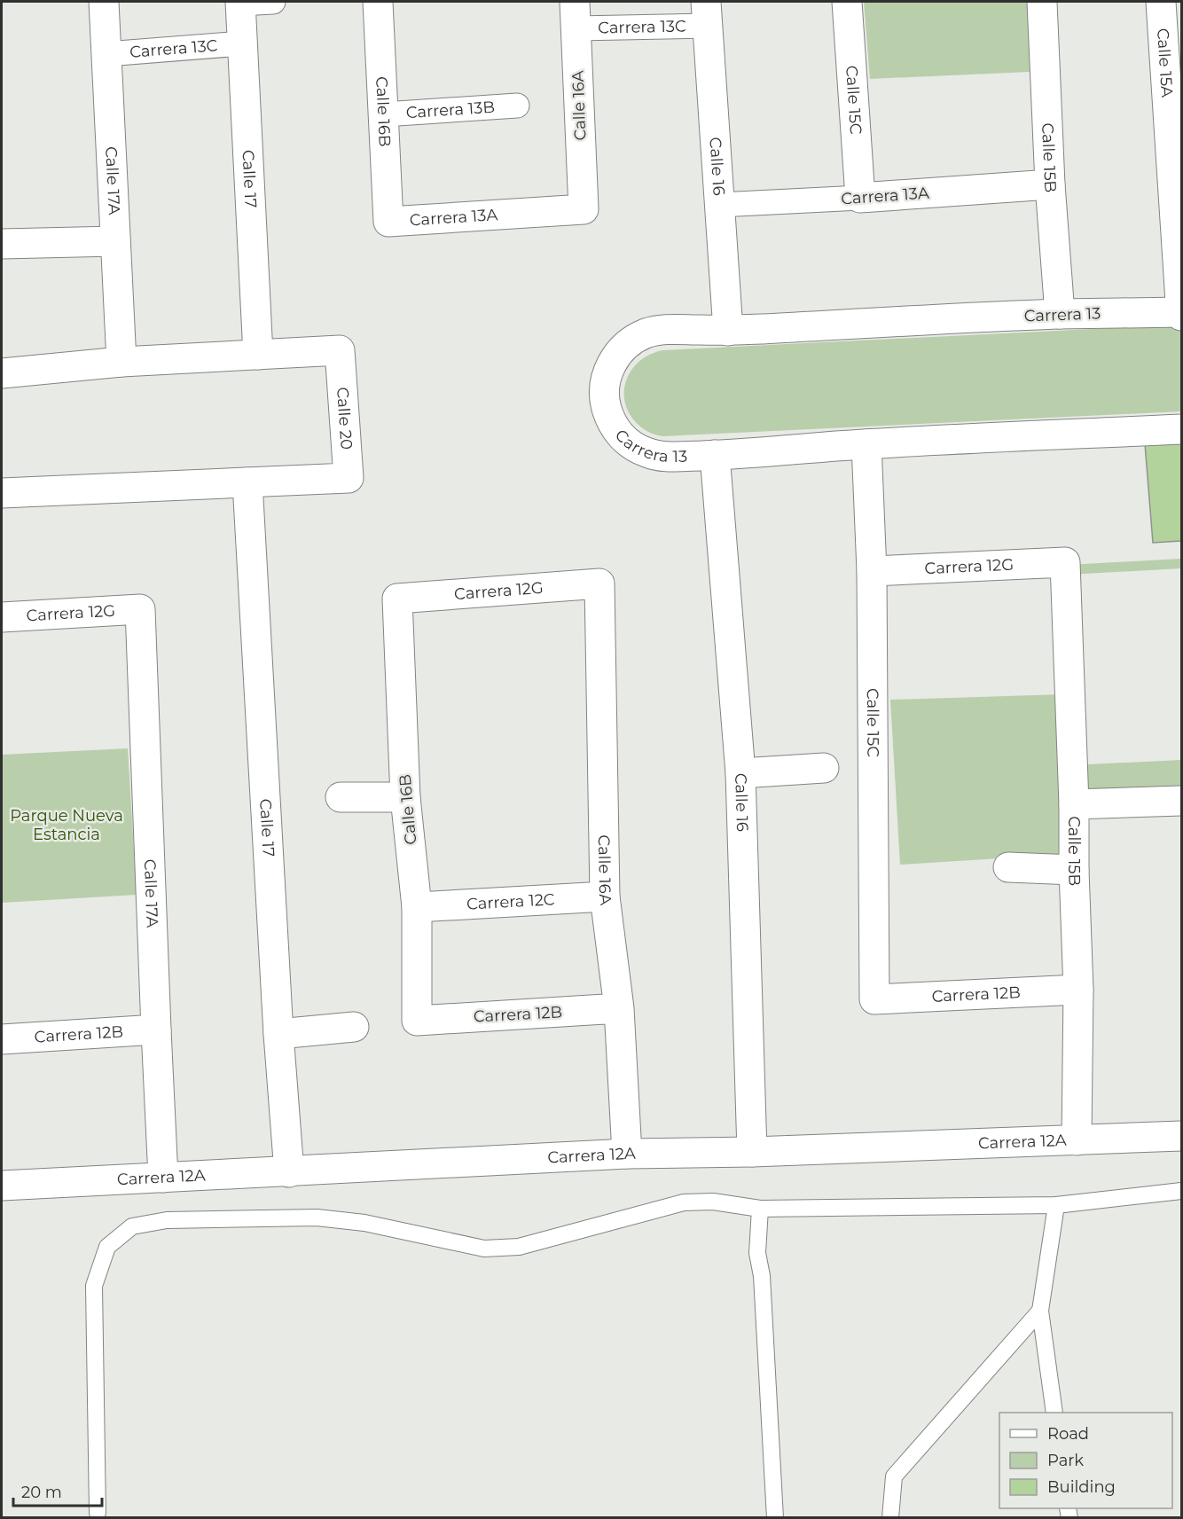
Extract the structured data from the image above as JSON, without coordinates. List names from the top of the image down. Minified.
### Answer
{"streets":{"street":["Carrera 13C","Calle 15A","Calle 15C","Calle 16A","Carrera 13B","Calle 16B","Calle 15B","Calle 16","Calle 17","Calle 17A","Carrera 13A","Carrera 13","Calle 20","Carrera 12G","Carrera 12C","Carrera 12B","Carrera 12A"]},"crossings":[["Carrera 13C","Calle 16A"],["Carrera 13C","Calle 16"],["Carrera 13C","Calle 17"],["Carrera 13C","Calle 17A"],["Calle 15A","Carrera 13"],["Calle 15C","Carrera 13A"],["Calle 15C","Carrera 13"],["Calle 15C","Carrera 12G"],["Calle 15C","Carrera 12B"],["Calle 16A","Carrera 13A"],["Calle 16A","Carrera 12G"],["Calle 16A","Carrera 12C"],["Calle 16A","Carrera 12B"],["Calle 16A","Carrera 12A"],["Carrera 13B","Calle 16B"],["Calle 16B","Carrera 13A"],["Calle 16B","Carrera 12G"],["Calle 16B","Carrera 12C"],["Calle 16B","Carrera 12B"],["Calle 15B","Carrera 13A"],["Calle 15B","Carrera 13"],["Calle 15B","Carrera 12G"],["Calle 15B","Carrera 12B"],["Calle 15B","Carrera 12A"],["Calle 16","Carrera 13A"],["Calle 16","Carrera 13"],["Calle 16","Carrera 12A"],["Calle 17","Calle 20"],["Calle 17","Carrera 12A"],["Calle 17A","Calle 20"],["Calle 17A","Carrera 12G"],["Calle 17A","Carrera 12B"],["Calle 17A","Carrera 12A"]],"parks":["Parque Nueva Estancia"],"legend":["Road","Park","Building"],"scale_bar":"20 m"}
